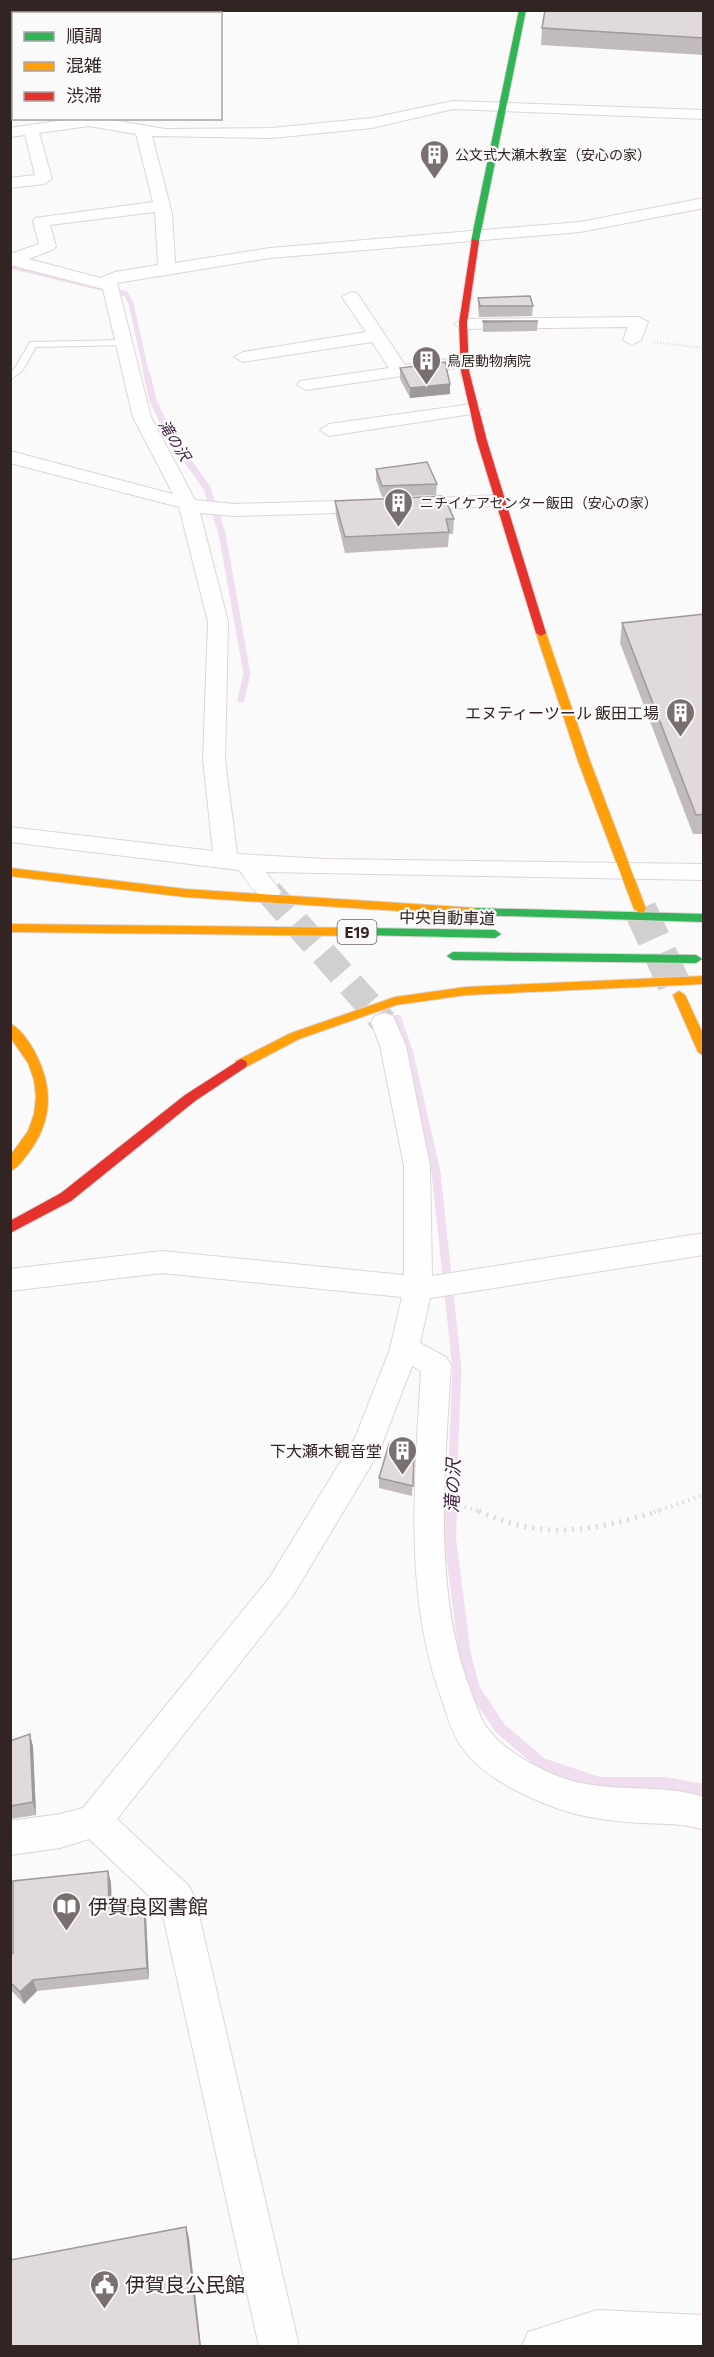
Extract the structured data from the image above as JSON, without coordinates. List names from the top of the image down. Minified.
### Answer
{"streets":{"main road":["中央自動車道","E19"]},"water":["滝の沢"],"places":{"building":["公文式大瀬木教室（安心の家）","鳥居動物病院","ニチイケアセンター飯田（安心の家）","エヌティーツール 飯田工場","下大瀬木観音堂"],"library":["伊賀良図書館"],"public building":["伊賀良公民館"]},"legend":["順調","混雑","渋滞"]}
